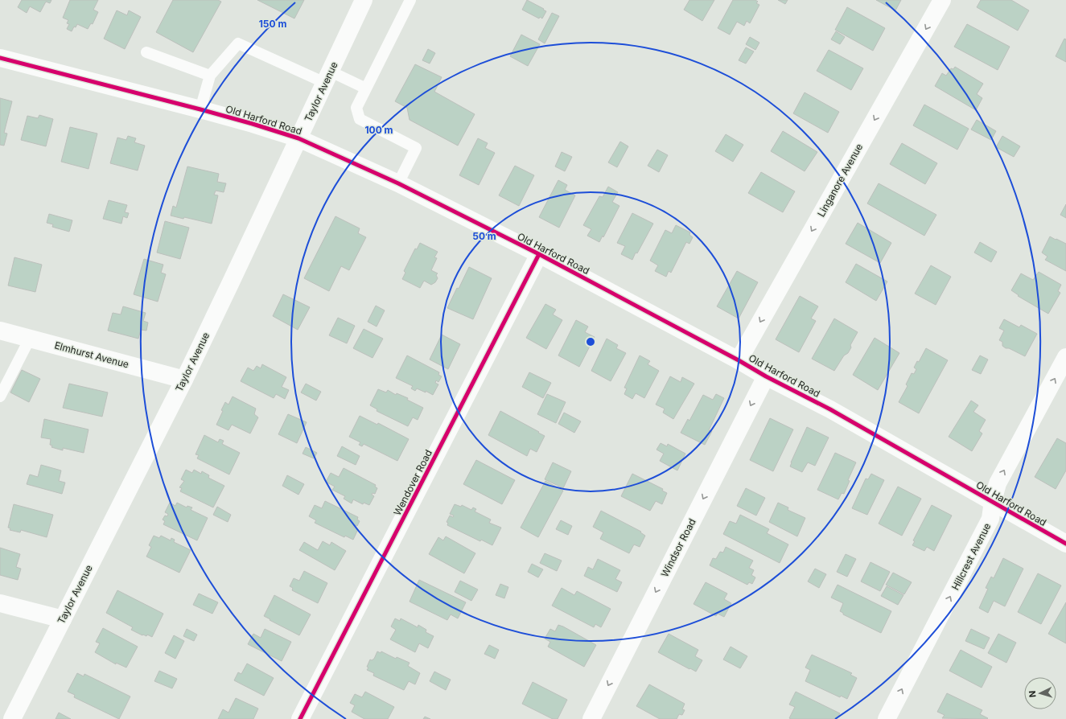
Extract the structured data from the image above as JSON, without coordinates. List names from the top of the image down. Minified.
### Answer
{"streets":{"street":["Taylor Avenue","Old Harford Road","Linganore Avenue","Elmhurst Avenue","Wendover Road","Windsor Road","Hillcrest Avenue"]},"crossings":[["Taylor Avenue","Old Harford Road"],["Taylor Avenue","Elmhurst Avenue"],["Old Harford Road","Linganore Avenue"],["Old Harford Road","Wendover Road"],["Old Harford Road","Windsor Road"],["Old Harford Road","Hillcrest Avenue"]],"one_way":["Linganore Avenue","Windsor Road","Hillcrest Avenue"],"north":"left","rings":["150 m","100 m","50 m"]}
